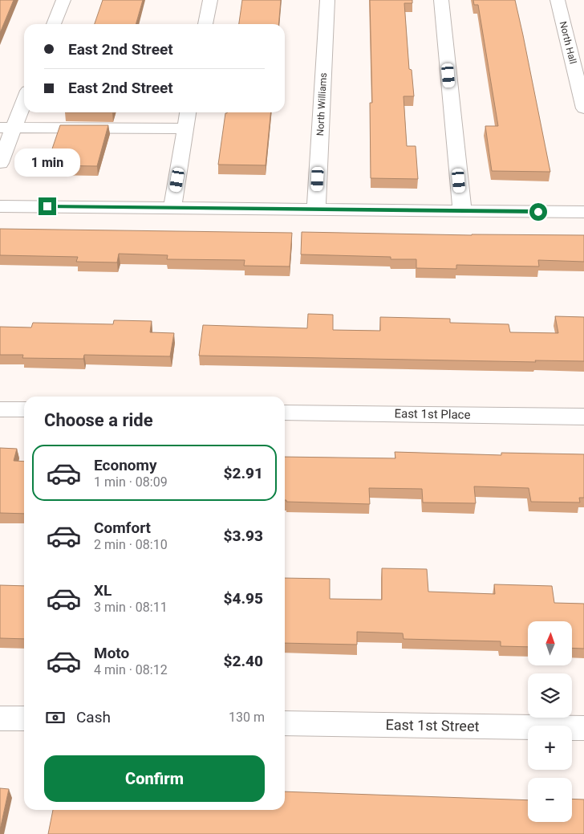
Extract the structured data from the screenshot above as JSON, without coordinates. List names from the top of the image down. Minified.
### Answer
{"streets":{"street":["North Hall","North Williams","East 1st Place","East 1st Street"]},"north":"top","page":{"banner":["East 2nd Street","East 2nd Street"],"bubble":"1 min","heading":"Choose a ride","list":[{"name":"Economy","note":"1 min · 08:09","value":"$2.91"},{"name":"Comfort","note":"2 min · 08:10","value":"$3.93"},{"name":"XL","note":"3 min · 08:11","value":"$4.95"},{"name":"Moto","note":"4 min · 08:12","value":"$2.40"}],"map_buttons":["+","−"],"pay":["Cash","130 m"],"buttons":"Confirm"}}
